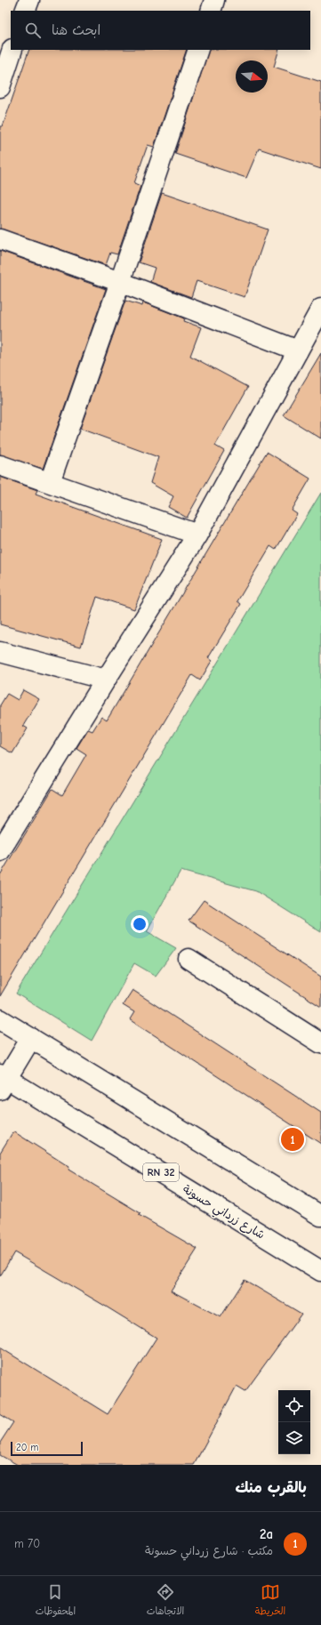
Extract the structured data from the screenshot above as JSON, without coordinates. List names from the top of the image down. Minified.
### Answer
{"streets":{"street":["RN 32","شارع زرداني حسونة"]},"scale_bar":"20 m","north":"right","page":{"search":"ابحث هنا","pins":"1","scale":"20 m","heading":"بالقرب منك","list":[{"mark":"1","name":"2a","note":"مكتب · شارع زرداني حسونة","value":"70 m"}],"nav":["الخريطة","الاتجاهات","المحفوظات"]}}
